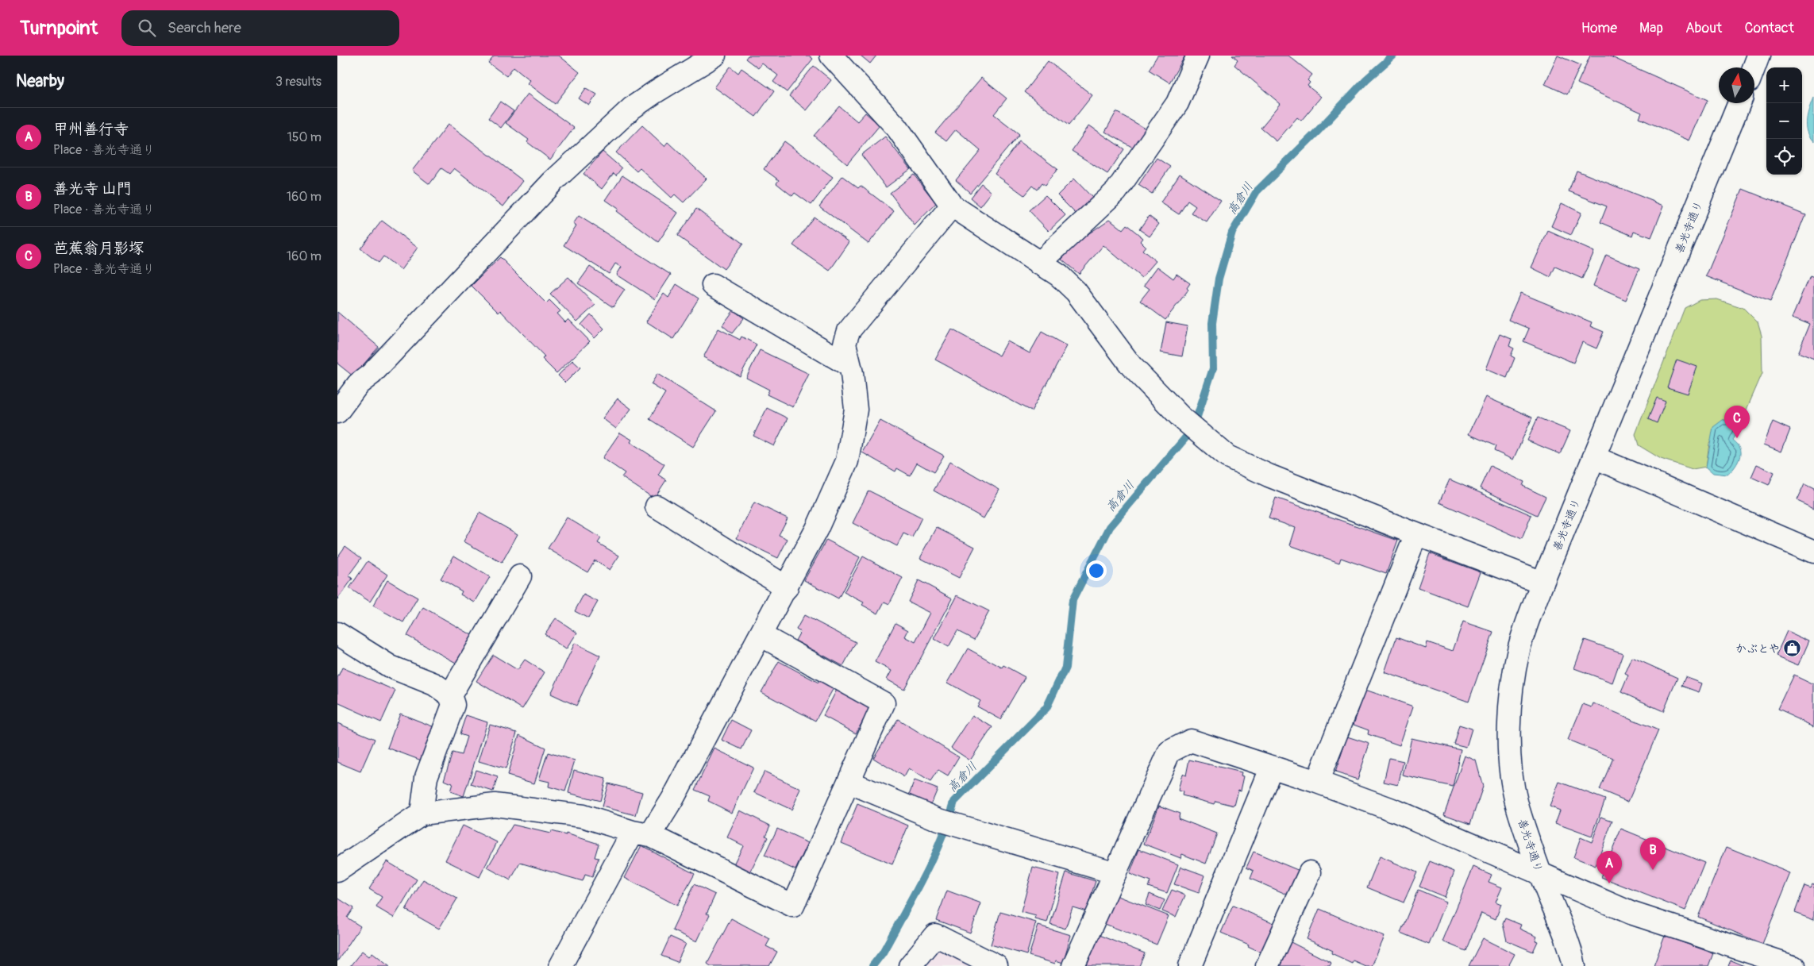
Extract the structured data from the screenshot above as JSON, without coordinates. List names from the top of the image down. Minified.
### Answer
{"streets":{"street":["善光寺通り"]},"water":["高倉川"],"places":{"shop":["かぶとや"]},"north":"top","page":{"header":"Turnpoint","search":"Search here","nav":["Home","Map","About","Contact"],"heading":["Nearby","3 results"],"map_buttons":["+","−"],"list":[{"mark":"A","name":"甲州善行寺","note":"Place · 善光寺通り","value":"150 m"},{"mark":"B","name":"善光寺 山門","note":"Place · 善光寺通り","value":"160 m"},{"mark":"C","name":"芭蕉翁月影塚","note":"Place · 善光寺通り","value":"160 m"}],"pins":["C","B","A"]}}
